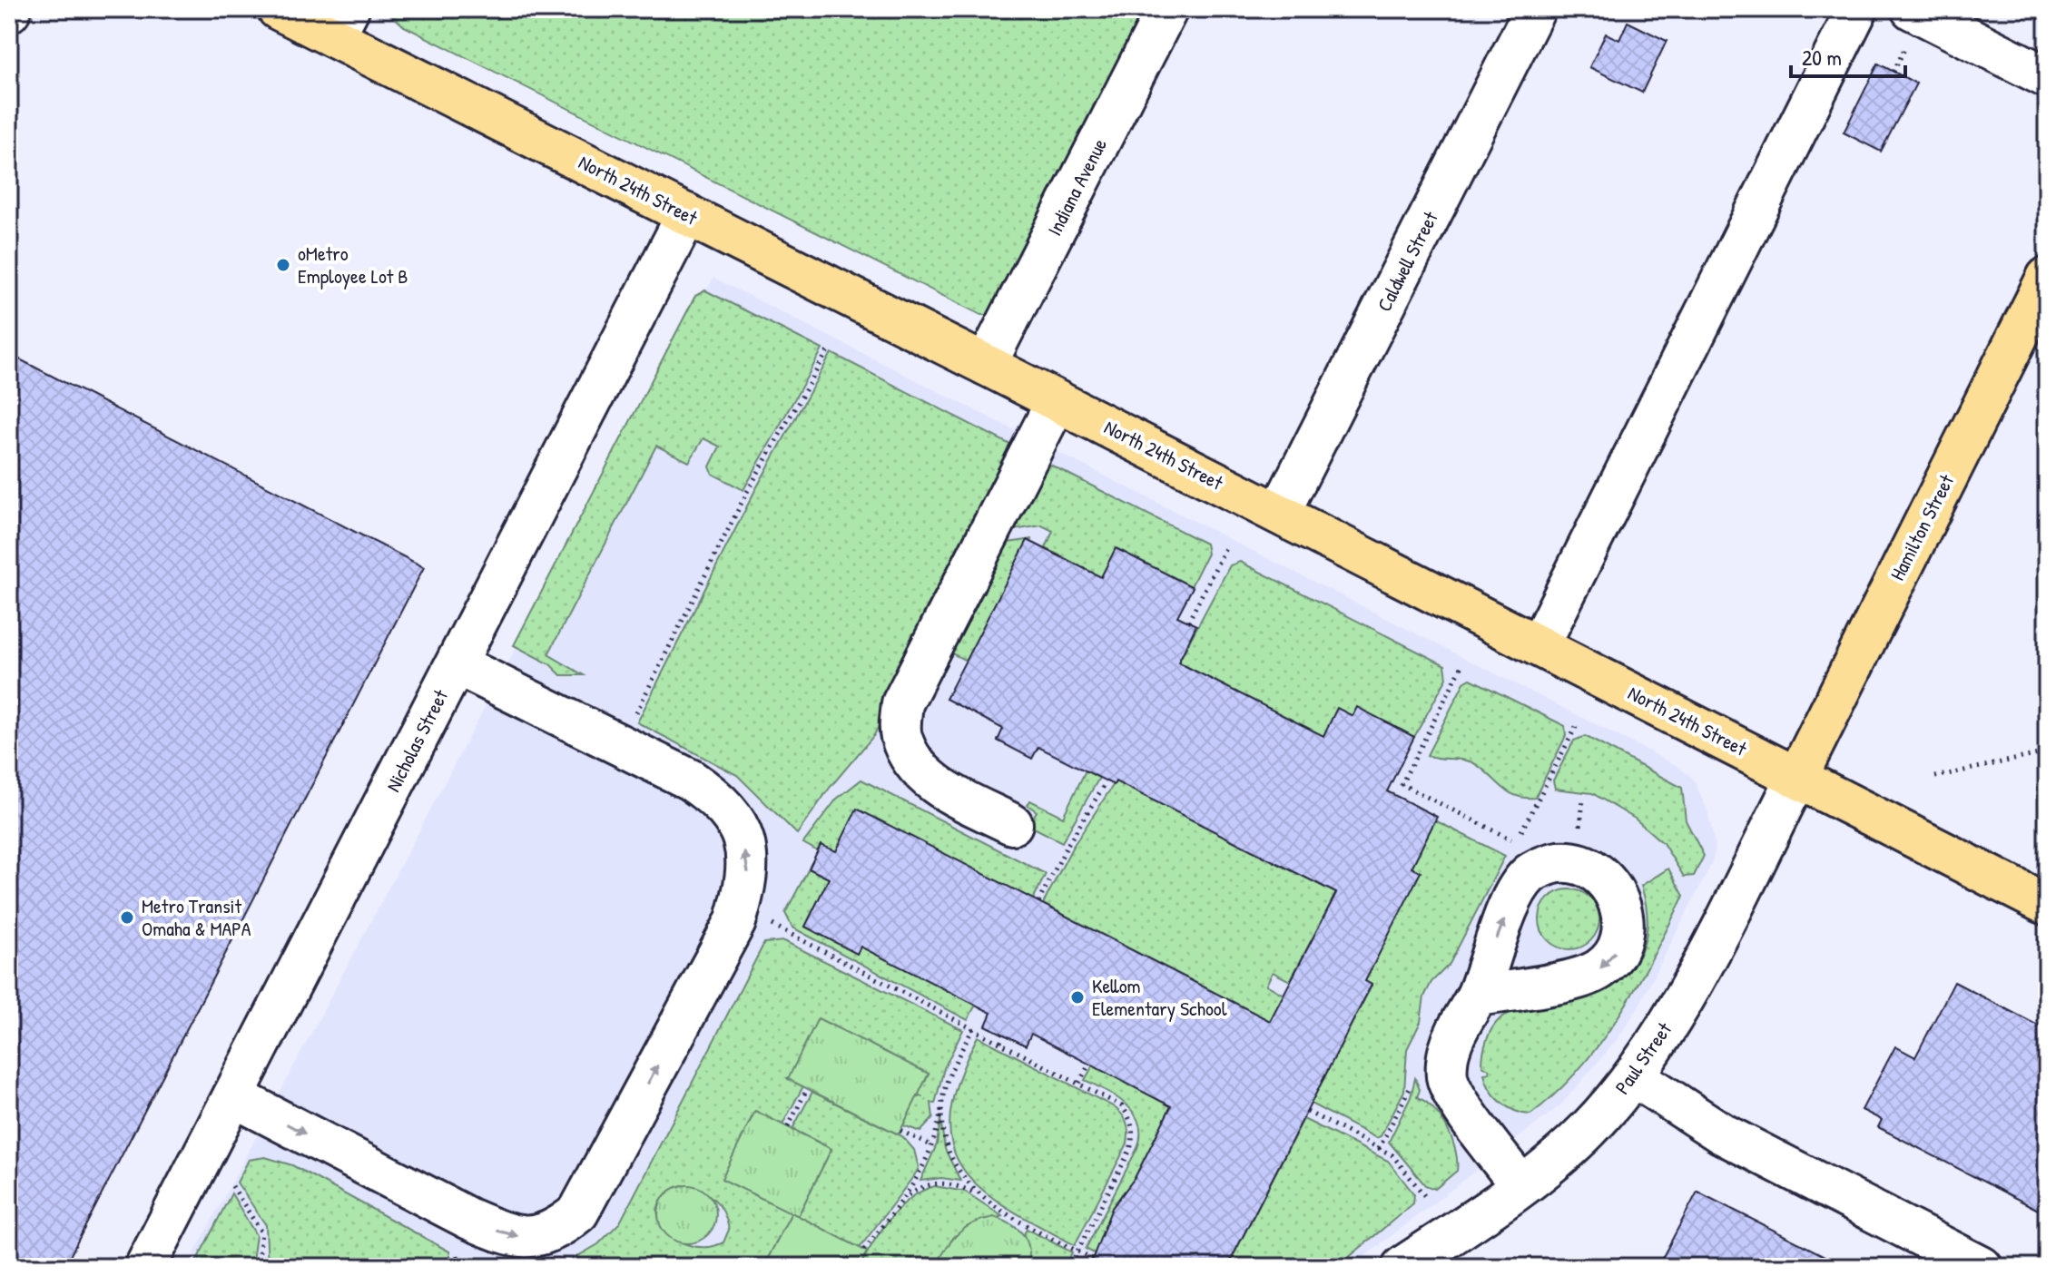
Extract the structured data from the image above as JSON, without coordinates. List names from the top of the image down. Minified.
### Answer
{"streets":{"main road":["North 24th Street","Hamilton Street"],"street":["Indiana Avenue","Caldwell Street","Nicholas Street","Paul Street"]},"crossings":[["Indiana Avenue","North 24th Street"],["North 24th Street","Caldwell Street"],["North 24th Street","Hamilton Street"],["North 24th Street","Nicholas Street"],["North 24th Street","Paul Street"],["Hamilton Street","Paul Street"]],"places":["oMetro Employee Lot B","Metro Transit Omaha & MAPA","Kellom Elementary School"],"scale_bar":"20 m"}
